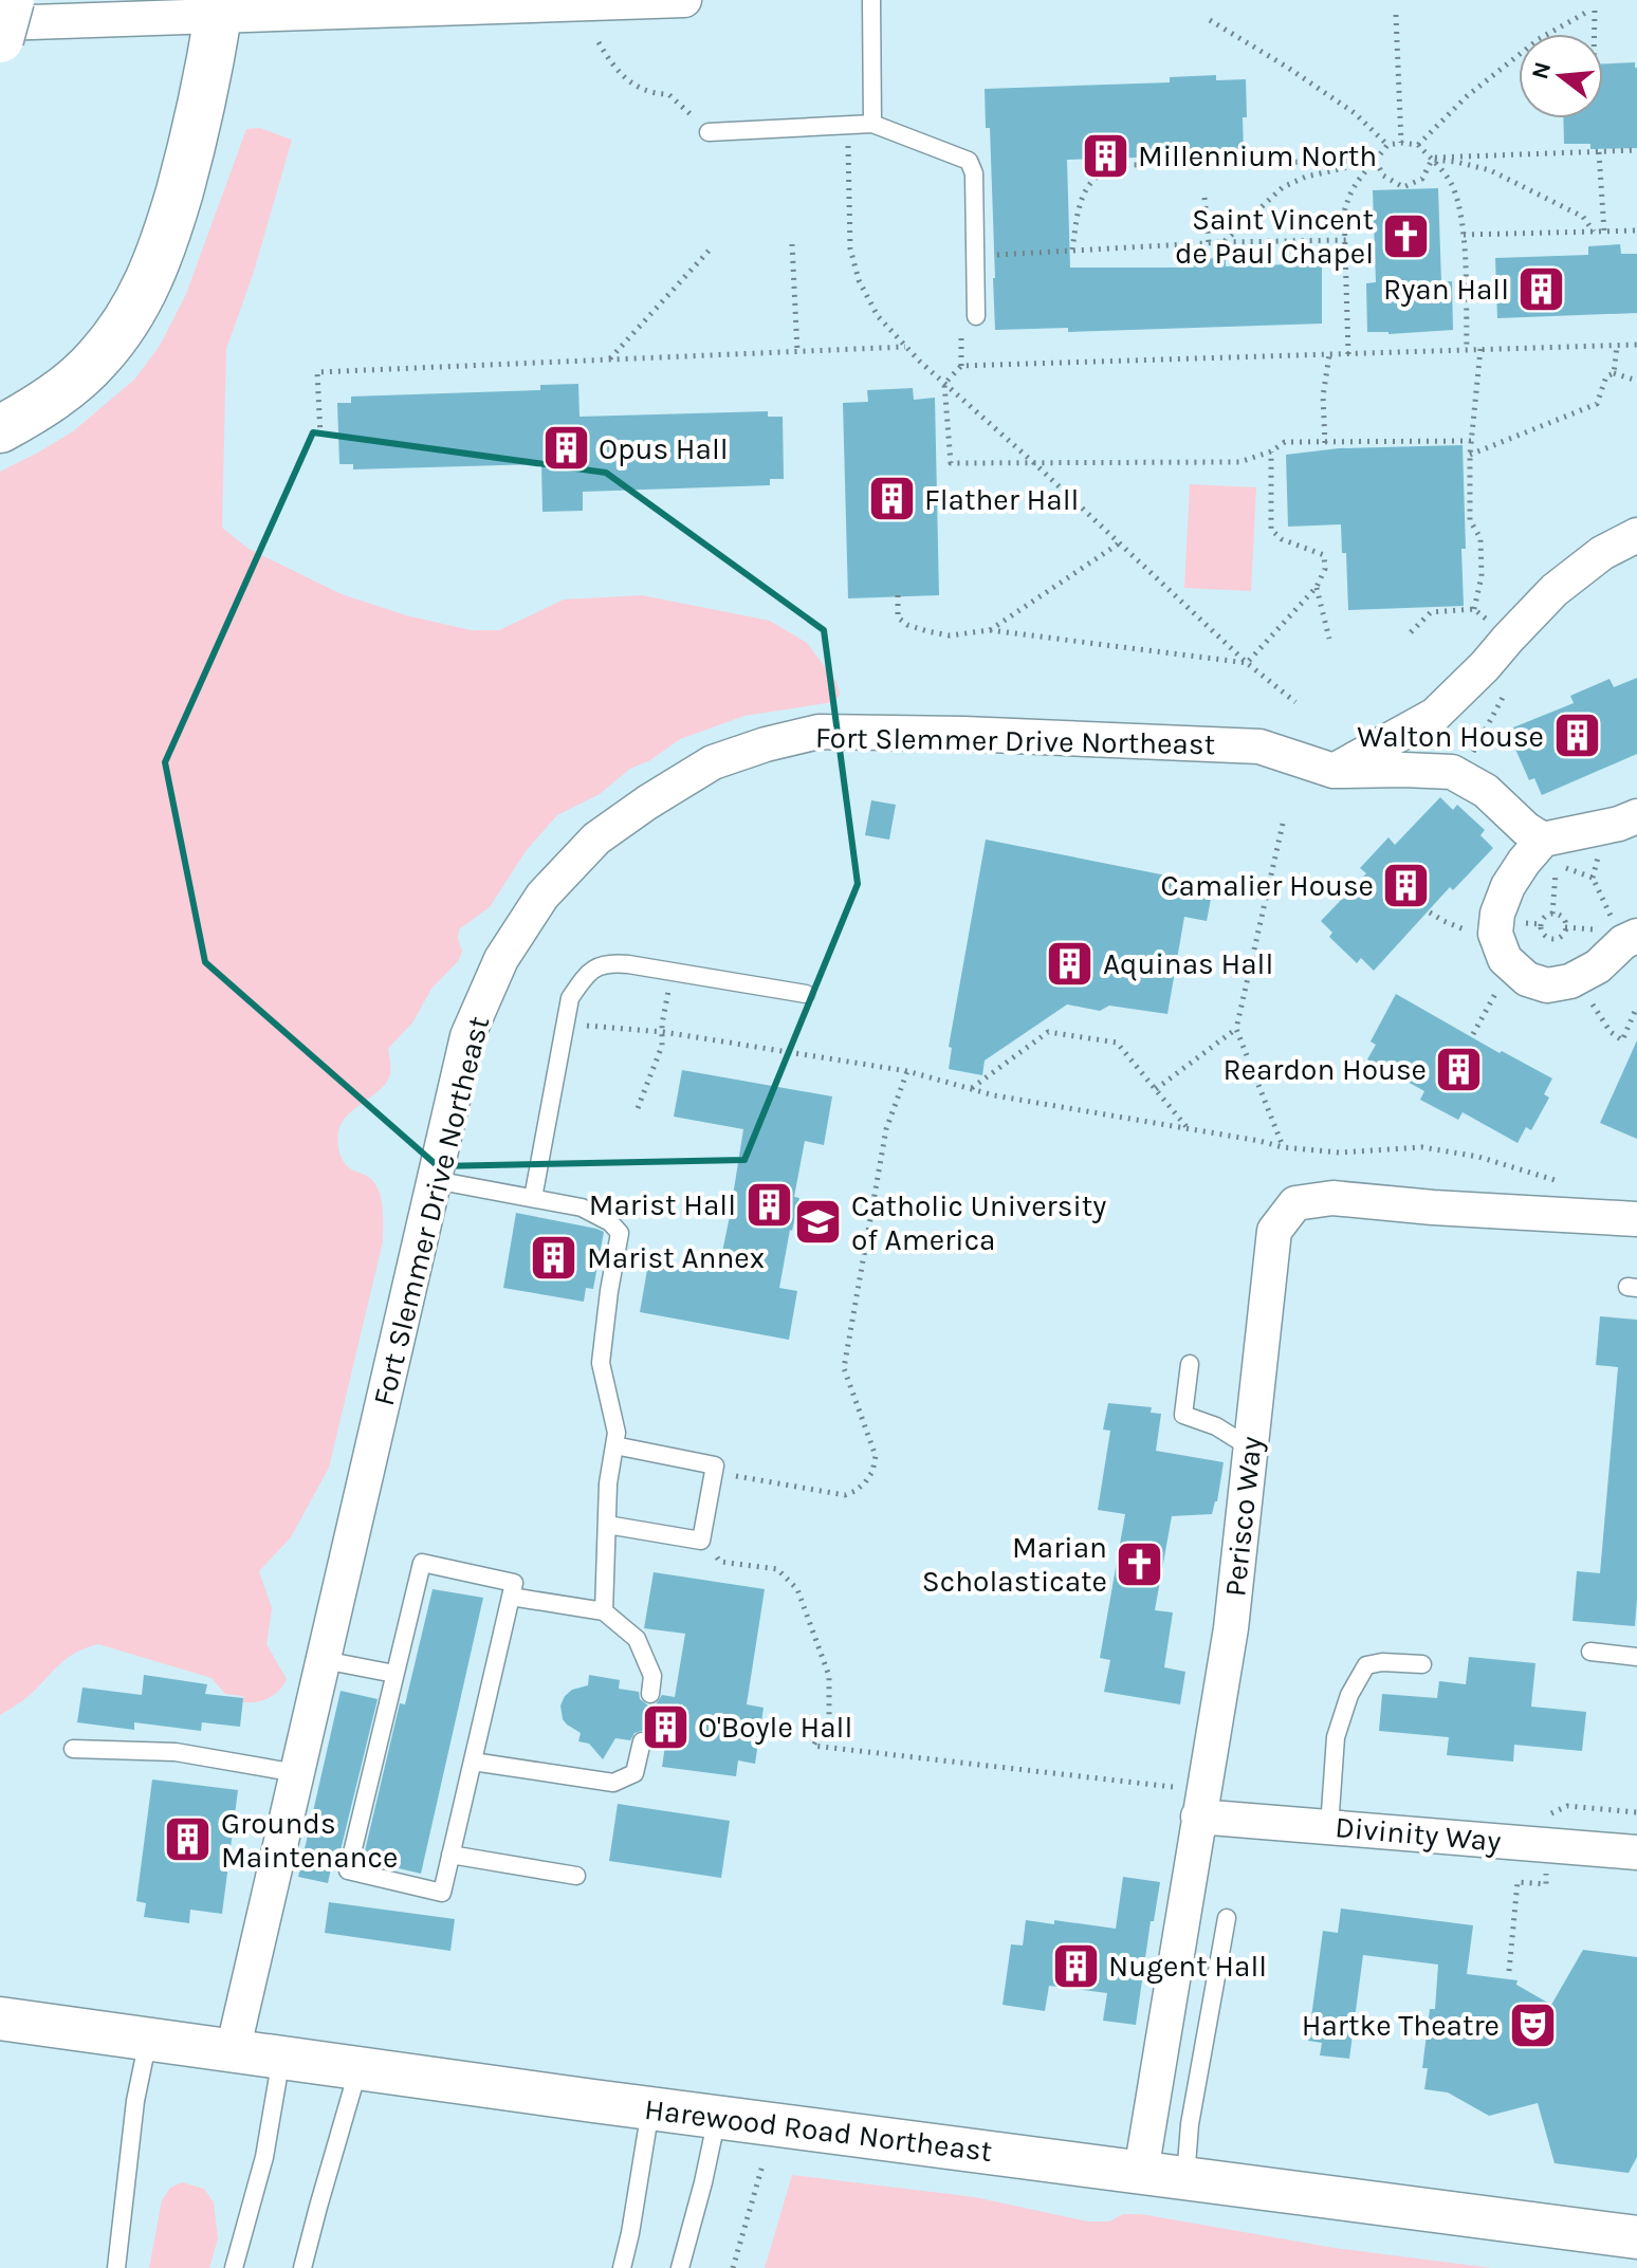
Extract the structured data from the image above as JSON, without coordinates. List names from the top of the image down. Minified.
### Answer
{"streets":{"street":["Fort Slemmer Drive Northeast","Perisco Way","Divinity Way","Harewood Road Northeast"]},"crossings":[["Fort Slemmer Drive Northeast","Harewood Road Northeast"],["Perisco Way","Divinity Way"],["Perisco Way","Harewood Road Northeast"]],"places":{"building":["Millennium North","Ryan Hall","Opus Hall","Flather Hall","Walton House","Camalier House","Aquinas Hall","Reardon House","Marist Hall","Marist Annex","O'Boyle Hall","Grounds Maintenance","Nugent Hall"],"church":["Saint Vincent de Paul Chapel","Marian Scholasticate"],"school or university":["Catholic University of America"],"theatre":["Hartke Theatre"]},"north":"left"}
